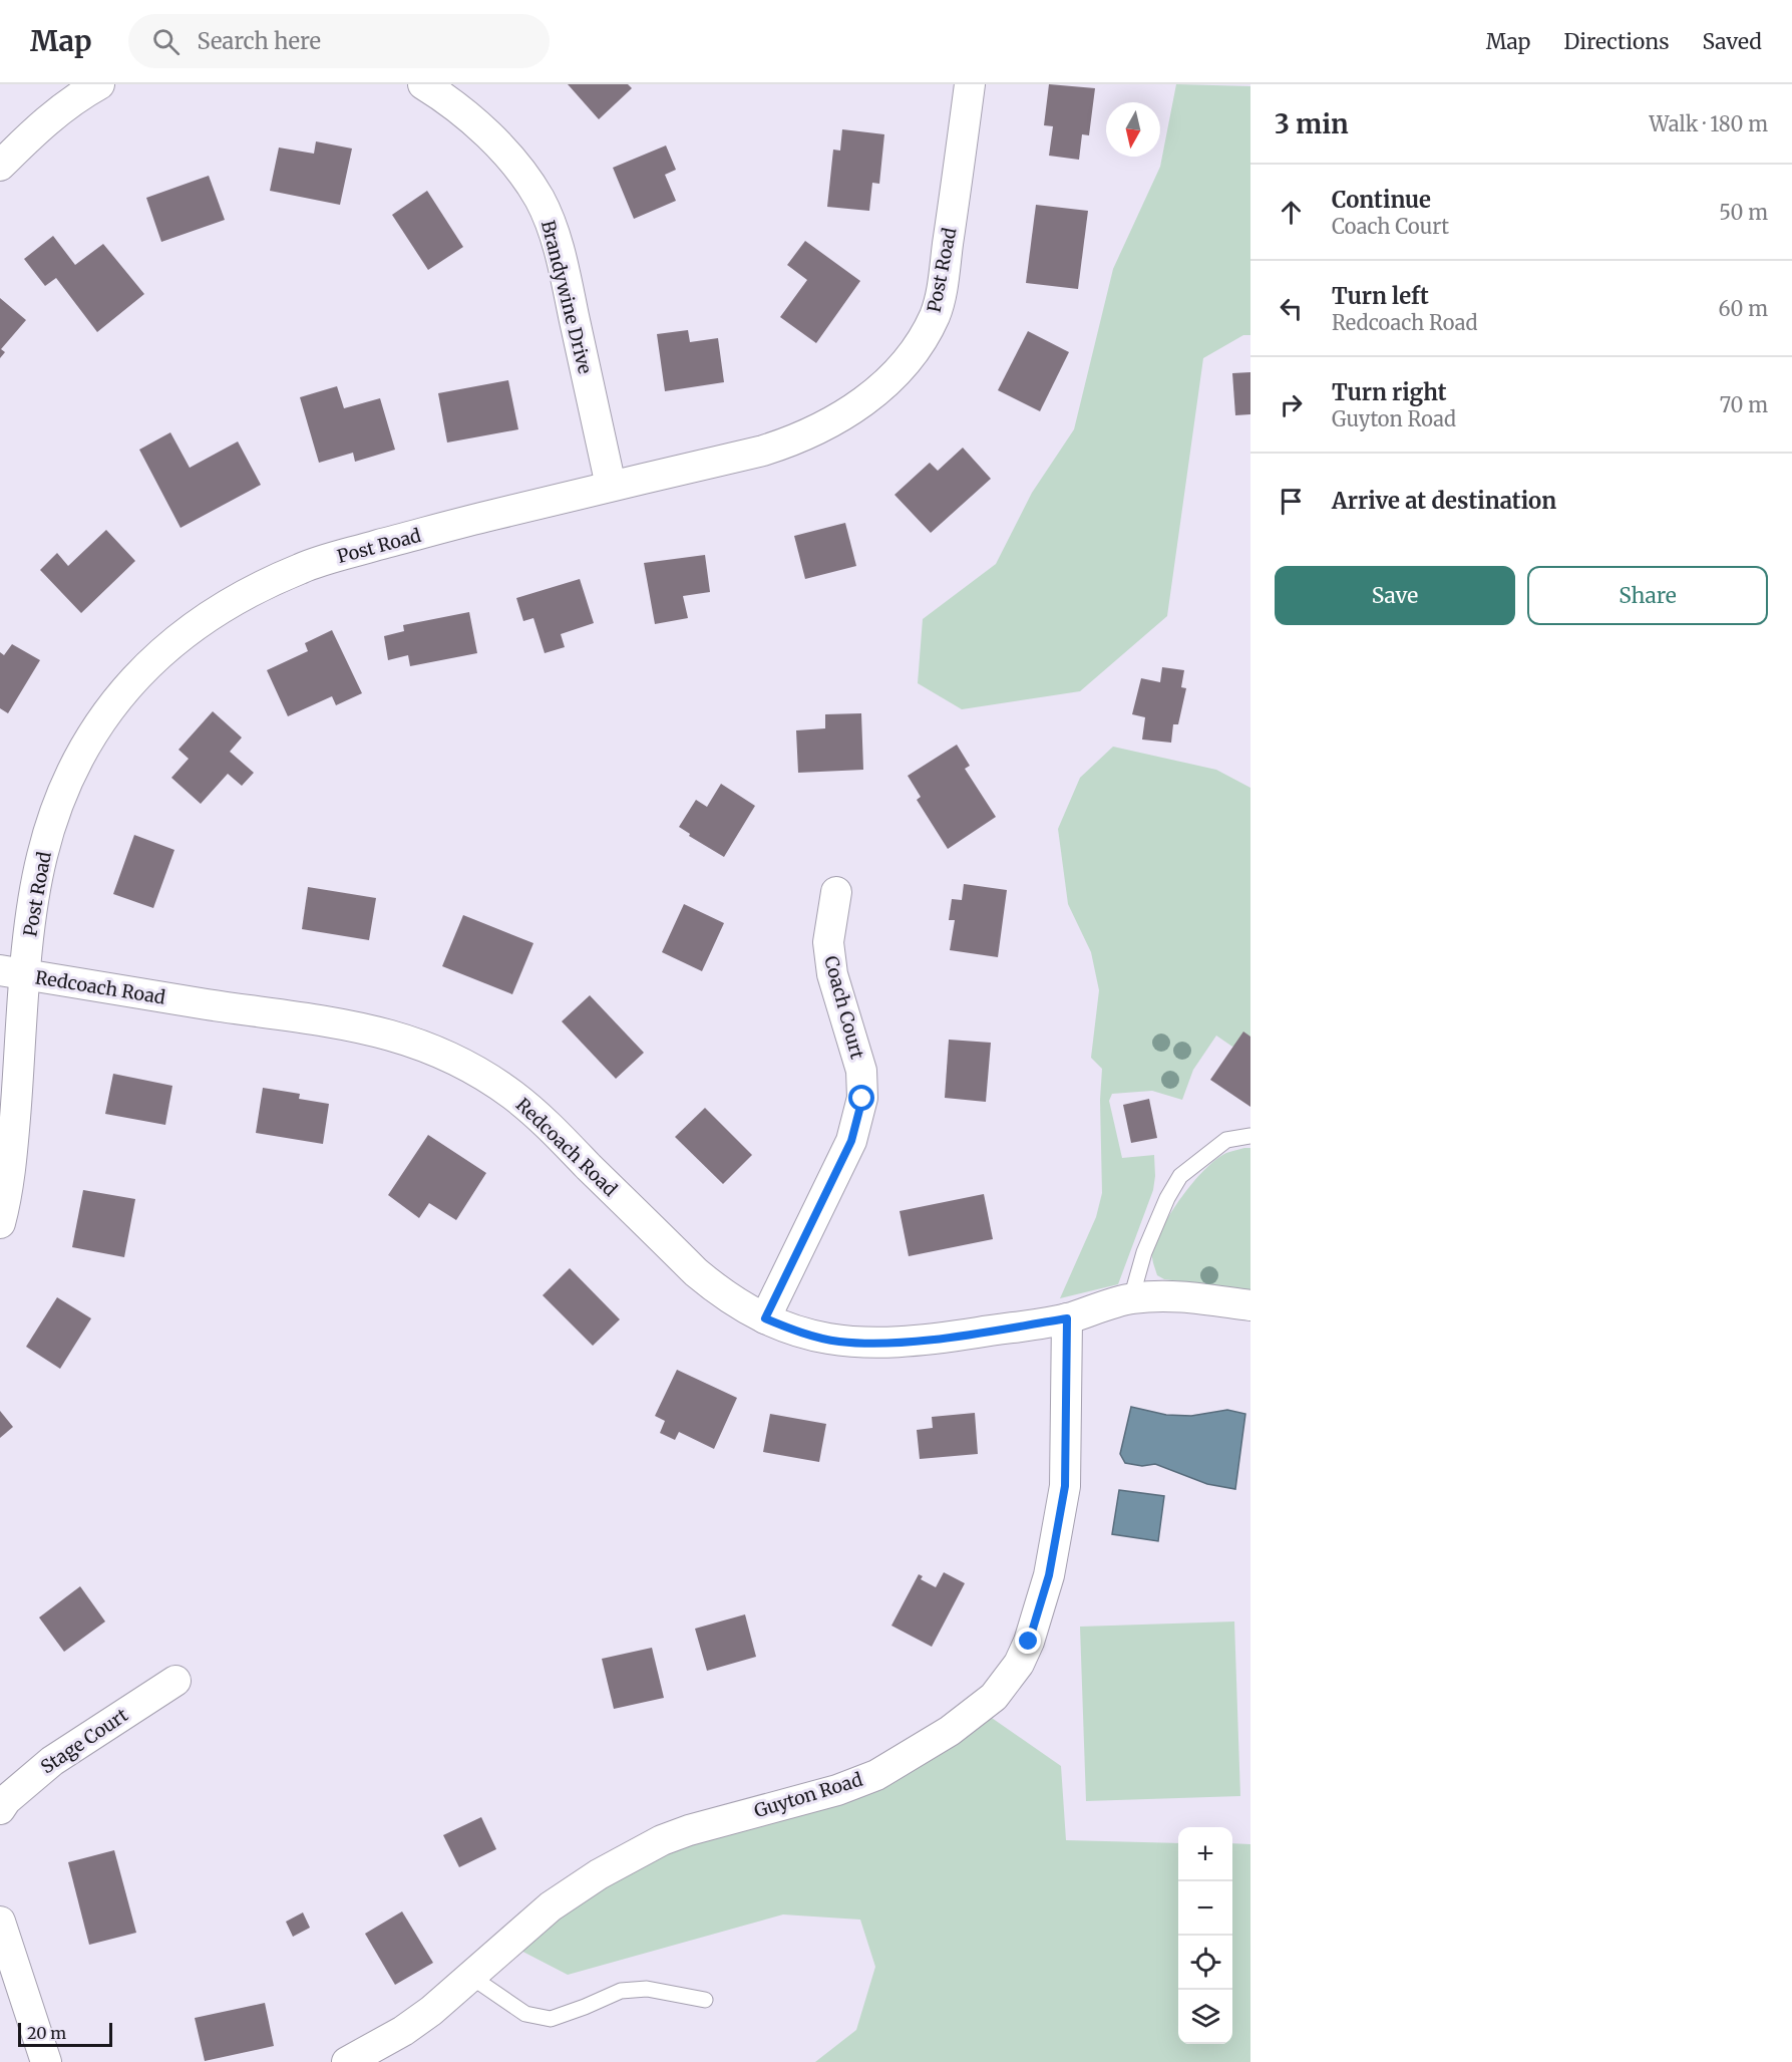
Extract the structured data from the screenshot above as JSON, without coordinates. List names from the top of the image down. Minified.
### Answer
{"streets":{"street":["Post Road","Brandywine Drive","Redcoach Road","Coach Court","Stage Court","Guyton Road"]},"crossings":[["Post Road","Brandywine Drive"],["Post Road","Redcoach Road"],["Redcoach Road","Coach Court"],["Redcoach Road","Guyton Road"]],"scale_bar":"20 m","north":"bottom","page":{"header":"Map","search":"Search here","nav":["Map","Directions","Saved"],"heading":["3 min","Walk · 180 m"],"list":[["Continue","Coach Court","50 m"],["Turn left","Redcoach Road","60 m"],["Turn right","Guyton Road","70 m"],"Arrive at destination"],"buttons":["Save","Share"],"map_buttons":["+","−"],"scale":"20 m"}}
